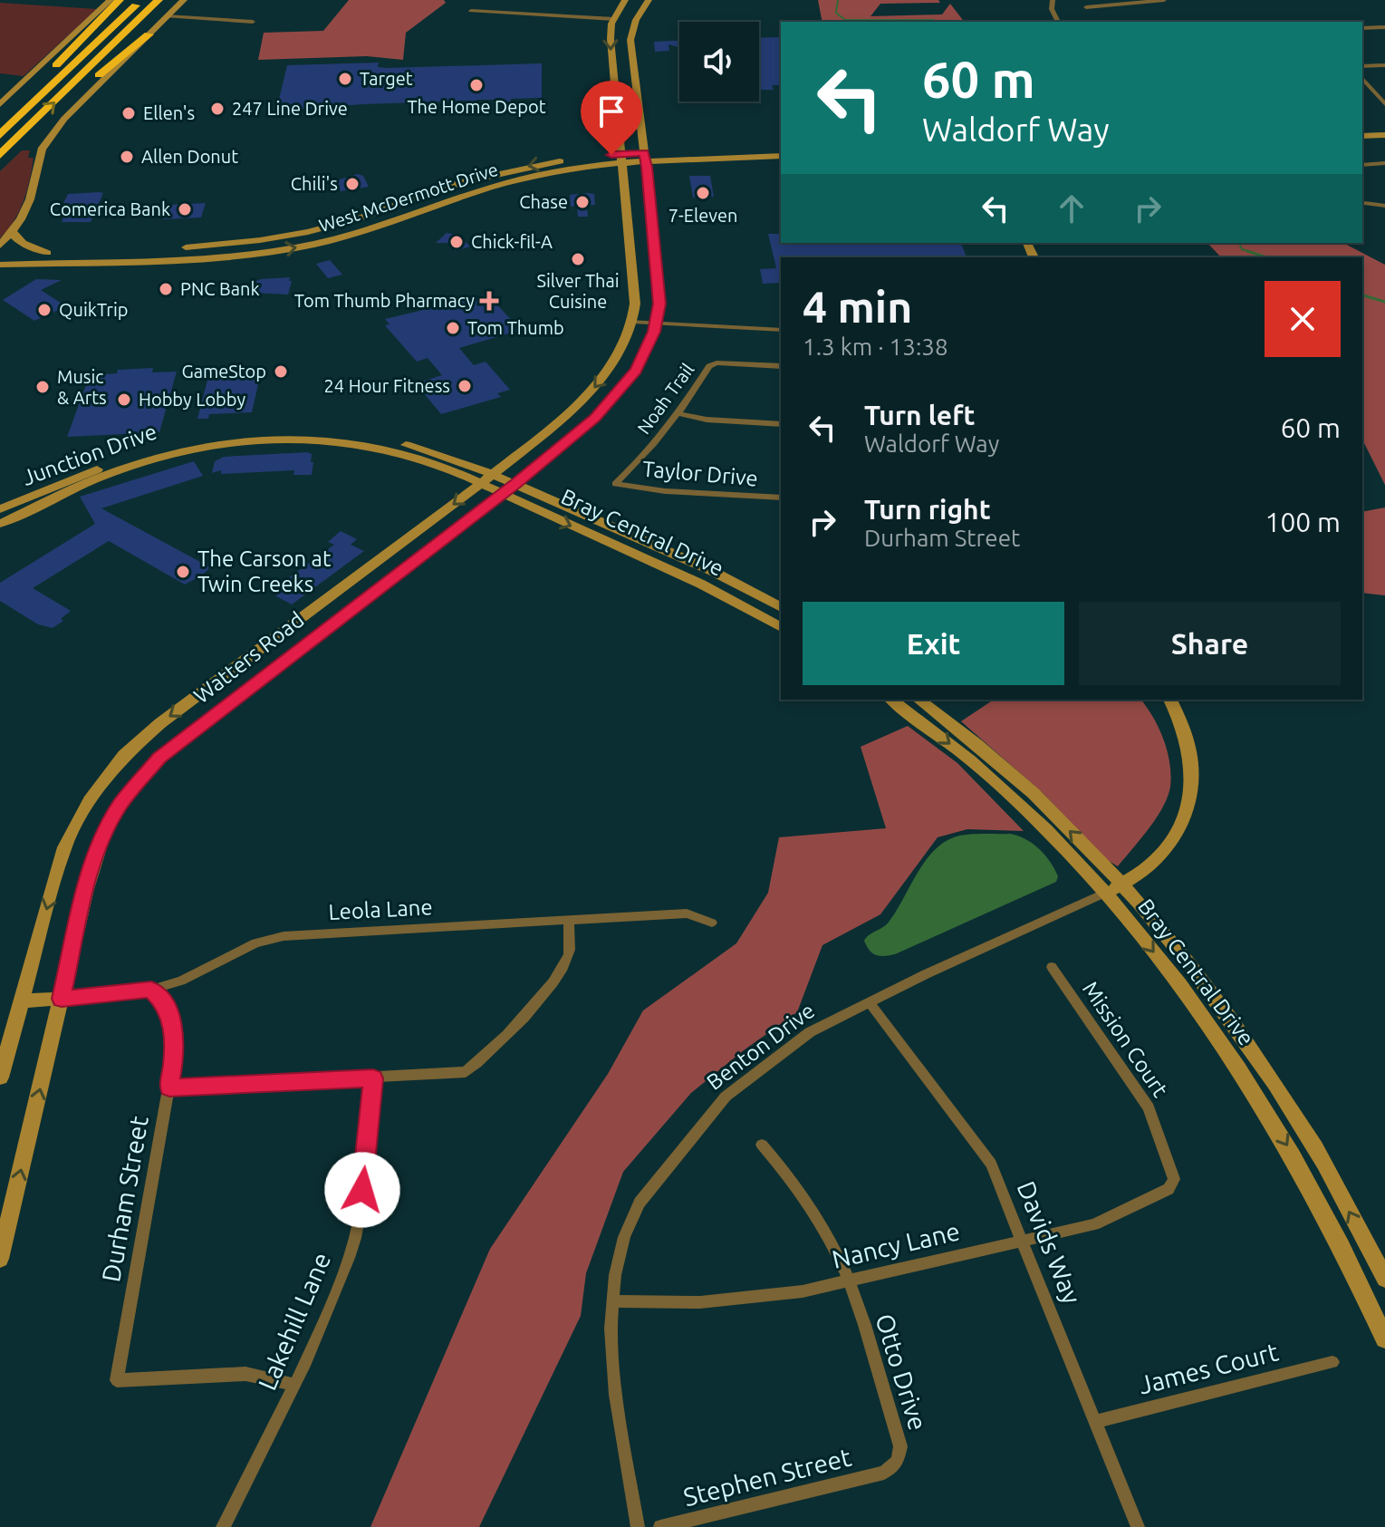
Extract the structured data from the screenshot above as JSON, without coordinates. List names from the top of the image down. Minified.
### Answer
{"streets":{"main road":["West McDermott Drive","Junction Drive","Bray Central Drive","Watters Road","Benton Drive"],"street":["Noah Trail","Taylor Drive","Leola Lane","Mission Court","Durham Street","Davids Way","Nancy Lane","Lakehill Lane","James Court","Otto Drive","Stephen Street"]},"crossings":[["West McDermott Drive","Watters Road"],["Noah Trail","Taylor Drive"],["Junction Drive","Bray Central Drive"],["Junction Drive","Watters Road"],["Bray Central Drive","Watters Road"],["Bray Central Drive","Benton Drive"],["Watters Road","Leola Lane"],["Leola Lane","Durham Street"],["Mission Court","Nancy Lane"],["Benton Drive","Davids Way"],["Benton Drive","Nancy Lane"],["Durham Street","Lakehill Lane"],["Davids Way","Nancy Lane"],["Davids Way","James Court"],["Nancy Lane","Otto Drive"],["Otto Drive","Stephen Street"]],"places":{"other":["Target","The Home Depot","247 Line Drive","Ellen's","Allen Donut","Chili's","7-Eleven","Chase","Comerica Bank","Chick-fil-A","Silver Thai Cuisine","PNC Bank","QuikTrip","Tom Thumb","GameStop","24 Hour Fitness","Music & Arts","Hobby Lobby","The Carson at Twin Creeks"],"health":["Tom Thumb Pharmacy"]},"page":{"turn":["60 m","Waldorf Way"],"heading":["4 min","1.3 km · 13:38"],"list":[{"name":"Turn left","note":"Waldorf Way","value":"60 m"},{"name":"Turn right","note":"Durham Street","value":"100 m"}],"buttons":["Exit","Share"]}}
